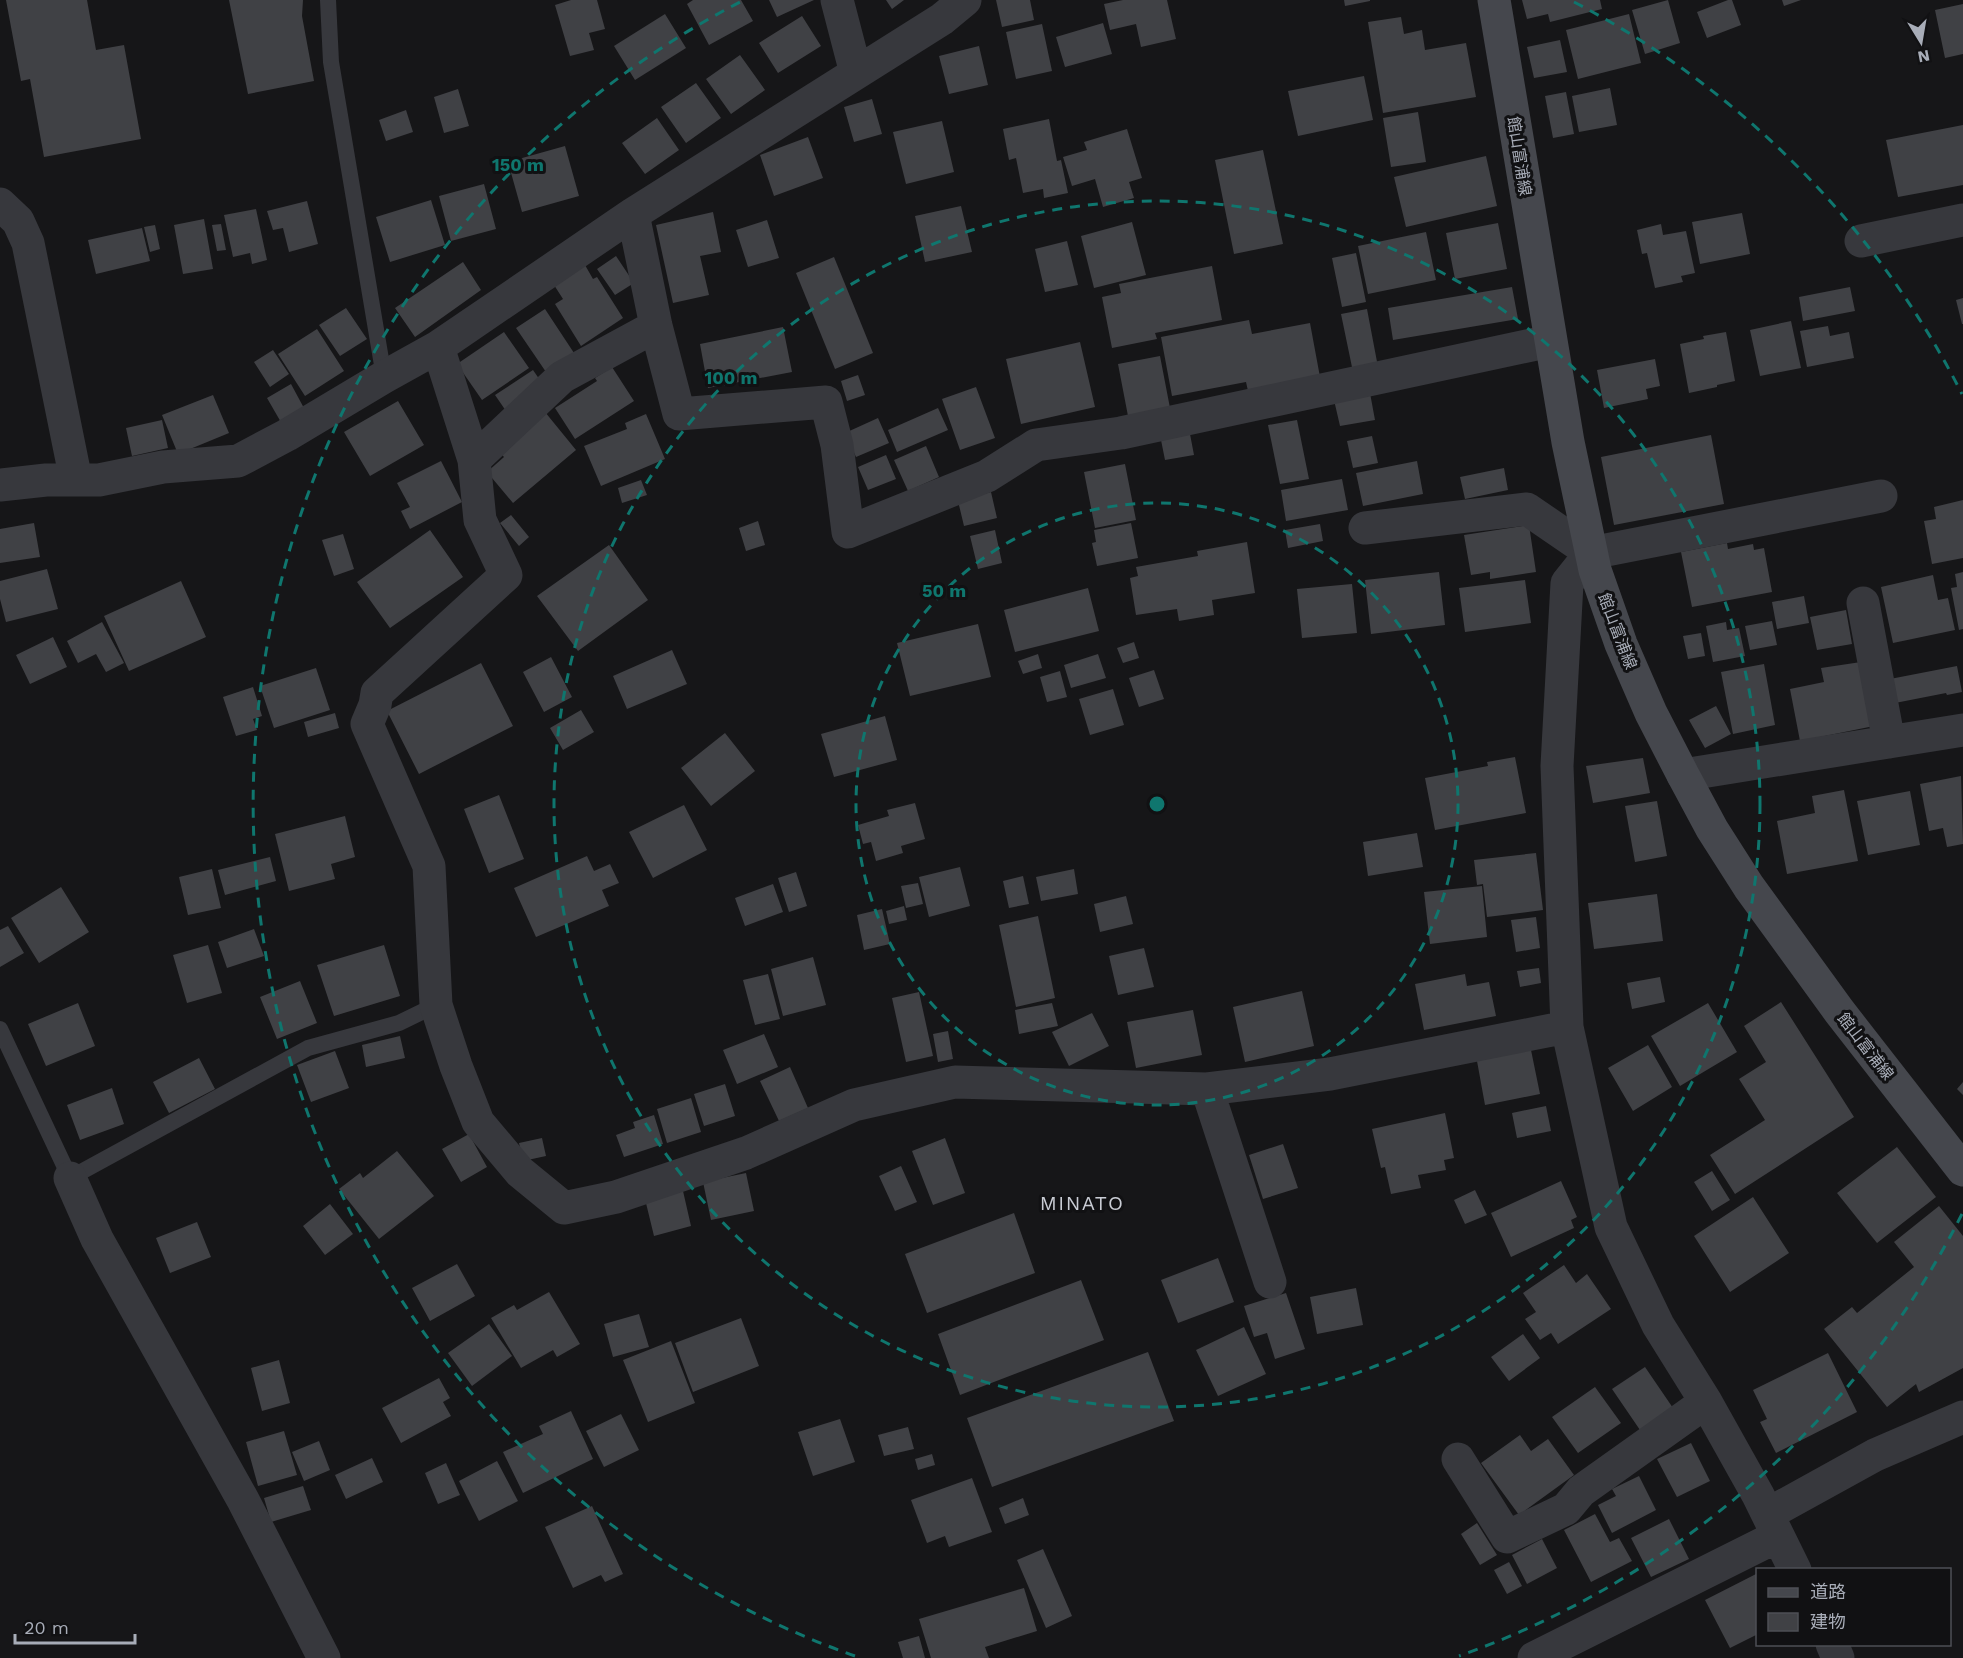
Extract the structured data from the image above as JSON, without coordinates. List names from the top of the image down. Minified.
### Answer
{"streets":{"main road":["館山富浦線"]},"districts":["MINATO"],"legend":["道路","建物"],"scale_bar":"20 m","north":"bottom","rings":["150 m","100 m","50 m"]}
